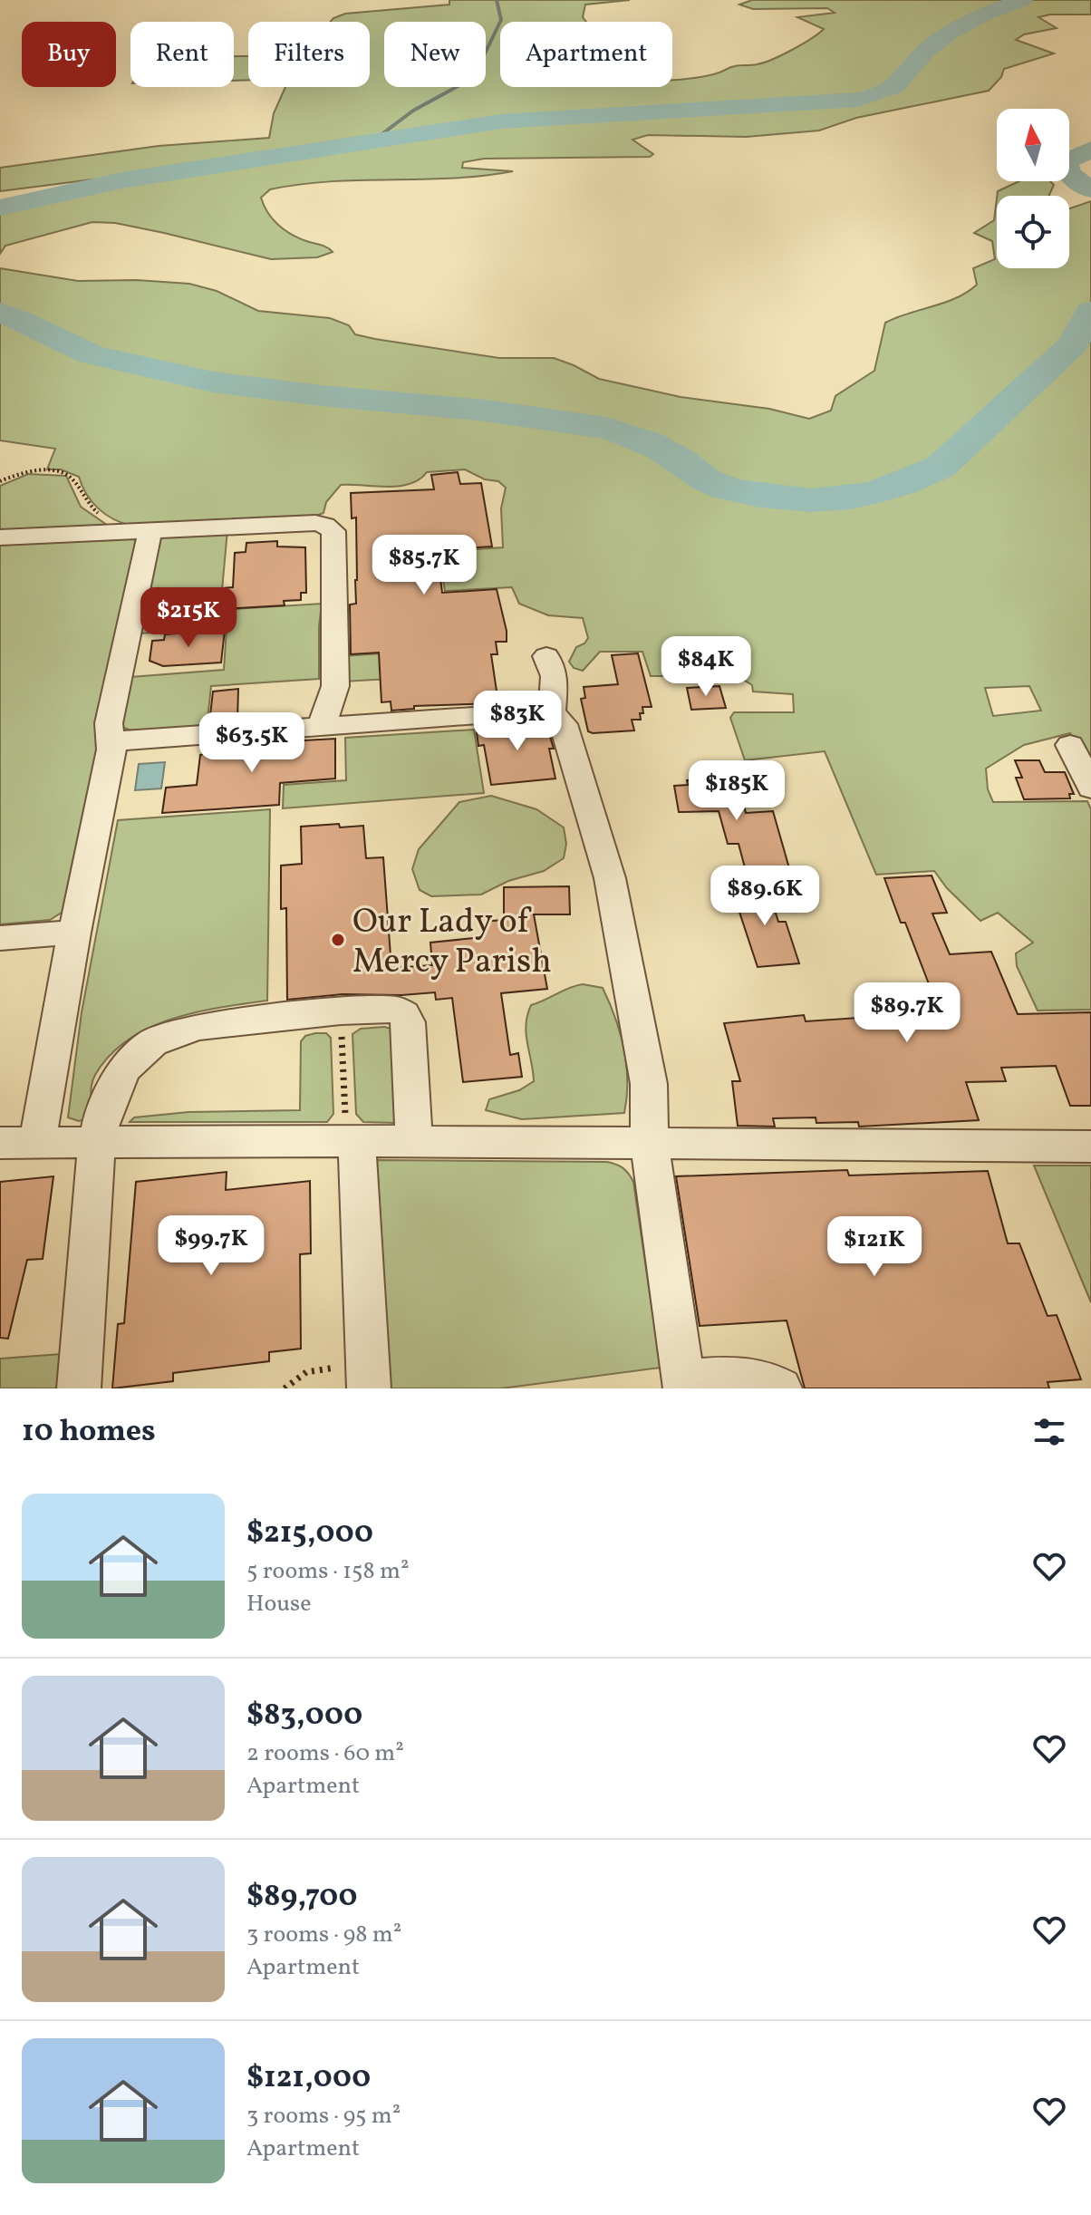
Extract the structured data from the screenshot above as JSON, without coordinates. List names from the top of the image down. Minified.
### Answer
{"places":["Our Lady of Mercy Parish"],"north":"top","page":{"chip":["Buy","Rent","Filters","New","Apartment"],"price":["$85.7K","$215K","$84K","$83K","$63.5K","$185K","$89.6K","$89.7K","$99.7K","$121K"],"heading":"10 homes","list":[{"name":"$215,000","note":"5 rooms · 158 m² · House"},{"name":"$83,000","note":"2 rooms · 60 m² · Apartment"},{"name":"$89,700","note":"3 rooms · 98 m² · Apartment"},{"name":"$121,000","note":"3 rooms · 95 m² · Apartment"}]}}
